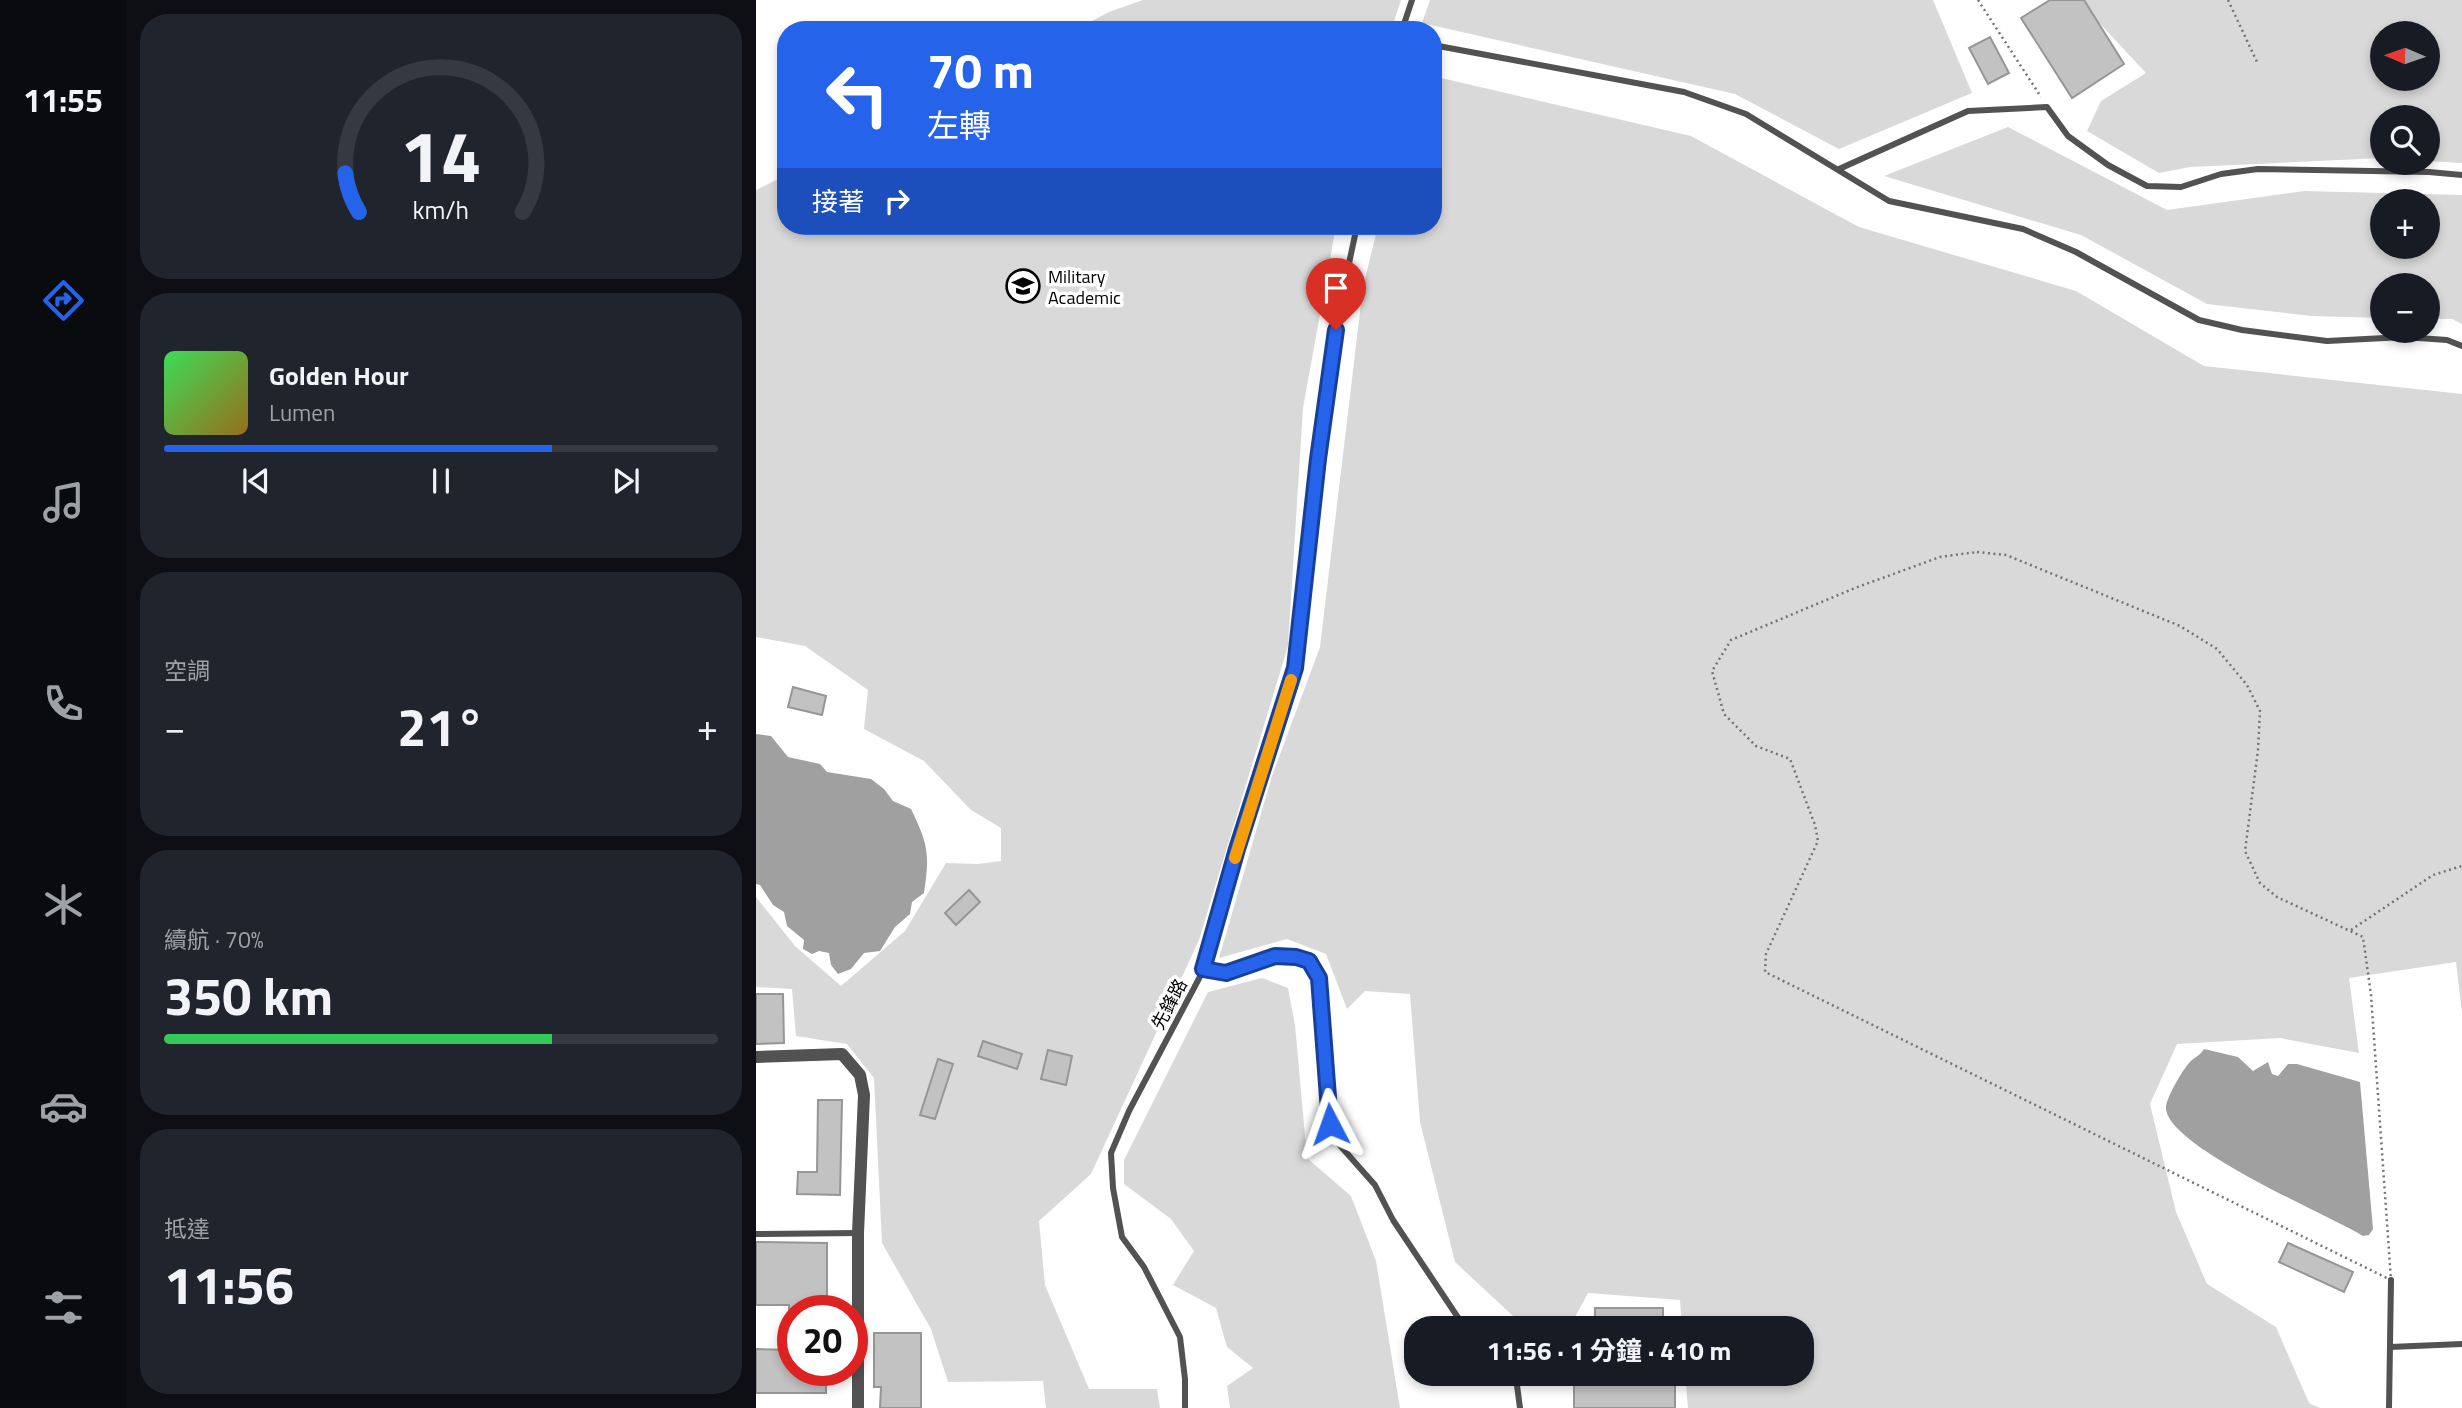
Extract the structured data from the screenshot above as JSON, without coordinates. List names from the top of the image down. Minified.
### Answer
{"streets":{"lane":["先鋒路"]},"places":{"school or university":["Military Academic"]},"north":"left","page":{"tabs":"11:55","map_buttons":["+","−"],"turn":["70 m","左轉"],"then":"接著","song":["Golden Hour","Lumen"],"tile":["空調",["續航 · 70%","350 km"],["抵達","11:56"]],"heat":["−","21°","+"],"limit":"20","trip":"11:56 · 1 分鐘 · 410 m","gauge":["14","km/h"]}}
